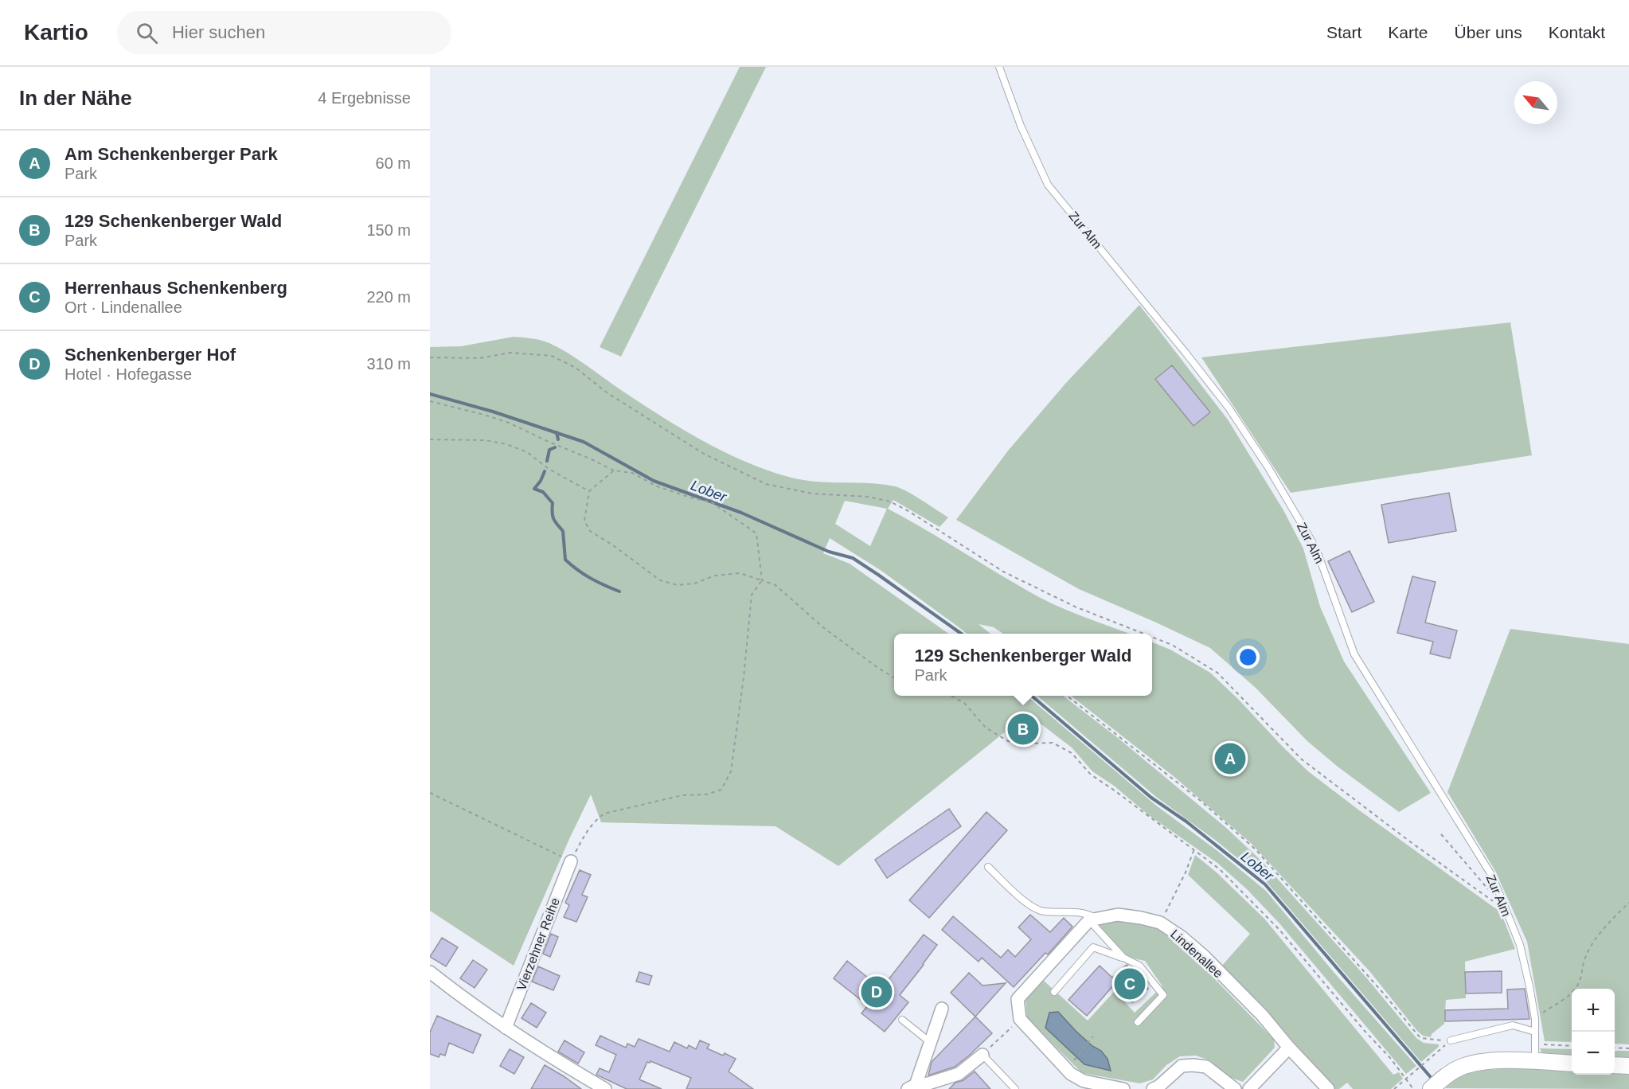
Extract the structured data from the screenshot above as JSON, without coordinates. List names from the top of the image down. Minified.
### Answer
{"streets":{"street":["Vierzehner Reihe","Lindenallee"],"lane":["Zur Alm"]},"water":["Lober"],"north":"top left","page":{"header":"Kartio","search":"Hier suchen","nav":["Start","Karte","Über uns","Kontakt"],"heading":["In der Nähe","4 Ergebnisse"],"list":[{"mark":"A","name":"Am Schenkenberger Park","note":"Park","value":"60 m"},{"mark":"B","name":"129 Schenkenberger Wald","note":"Park","value":"150 m"},{"mark":"C","name":"Herrenhaus Schenkenberg","note":"Ort · Lindenallee","value":"220 m"},{"mark":"D","name":"Schenkenberger Hof","note":"Hotel · Hofegasse","value":"310 m"}],"popup":["129 Schenkenberger Wald","Park"],"pins":["B","A","C","D"],"map_buttons":["+","−"]}}
